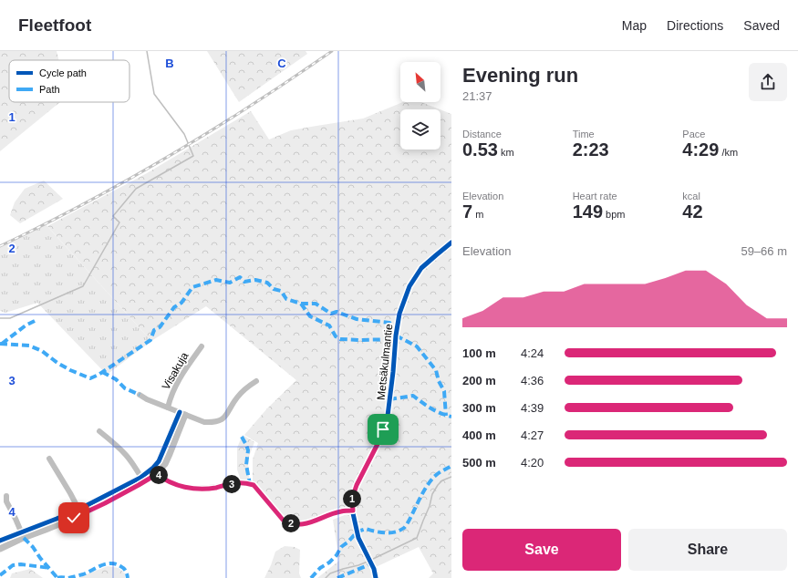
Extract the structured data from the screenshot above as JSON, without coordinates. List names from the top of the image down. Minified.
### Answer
{"streets":{"street":["Metsäkulmantie","Visakuja"]},"legend":["Cycle path","Path"],"north":"top left","page":{"header":"Fleetfoot","nav":["Map","Directions","Saved"],"heading":["Evening run","21:37"],"stats":[["Distance","0.53 km"],["Time","2:23"],["Pace","4:29 /km"],["Elevation","7 m"],["Heart rate","149 bpm"],["kcal","42"]],"chart":["Elevation","59–66 m"],"list":[{"name":"100 m","note":"4:24"},{"name":"200 m","note":"4:36"},{"name":"300 m","note":"4:39"},{"name":"400 m","note":"4:27"},{"name":"500 m","note":"4:20"}],"pins":["4","3","1","2"],"buttons":["Save","Share"]},"grid":{"columns":["B","C"],"rows":["1","2","3","4"]}}
